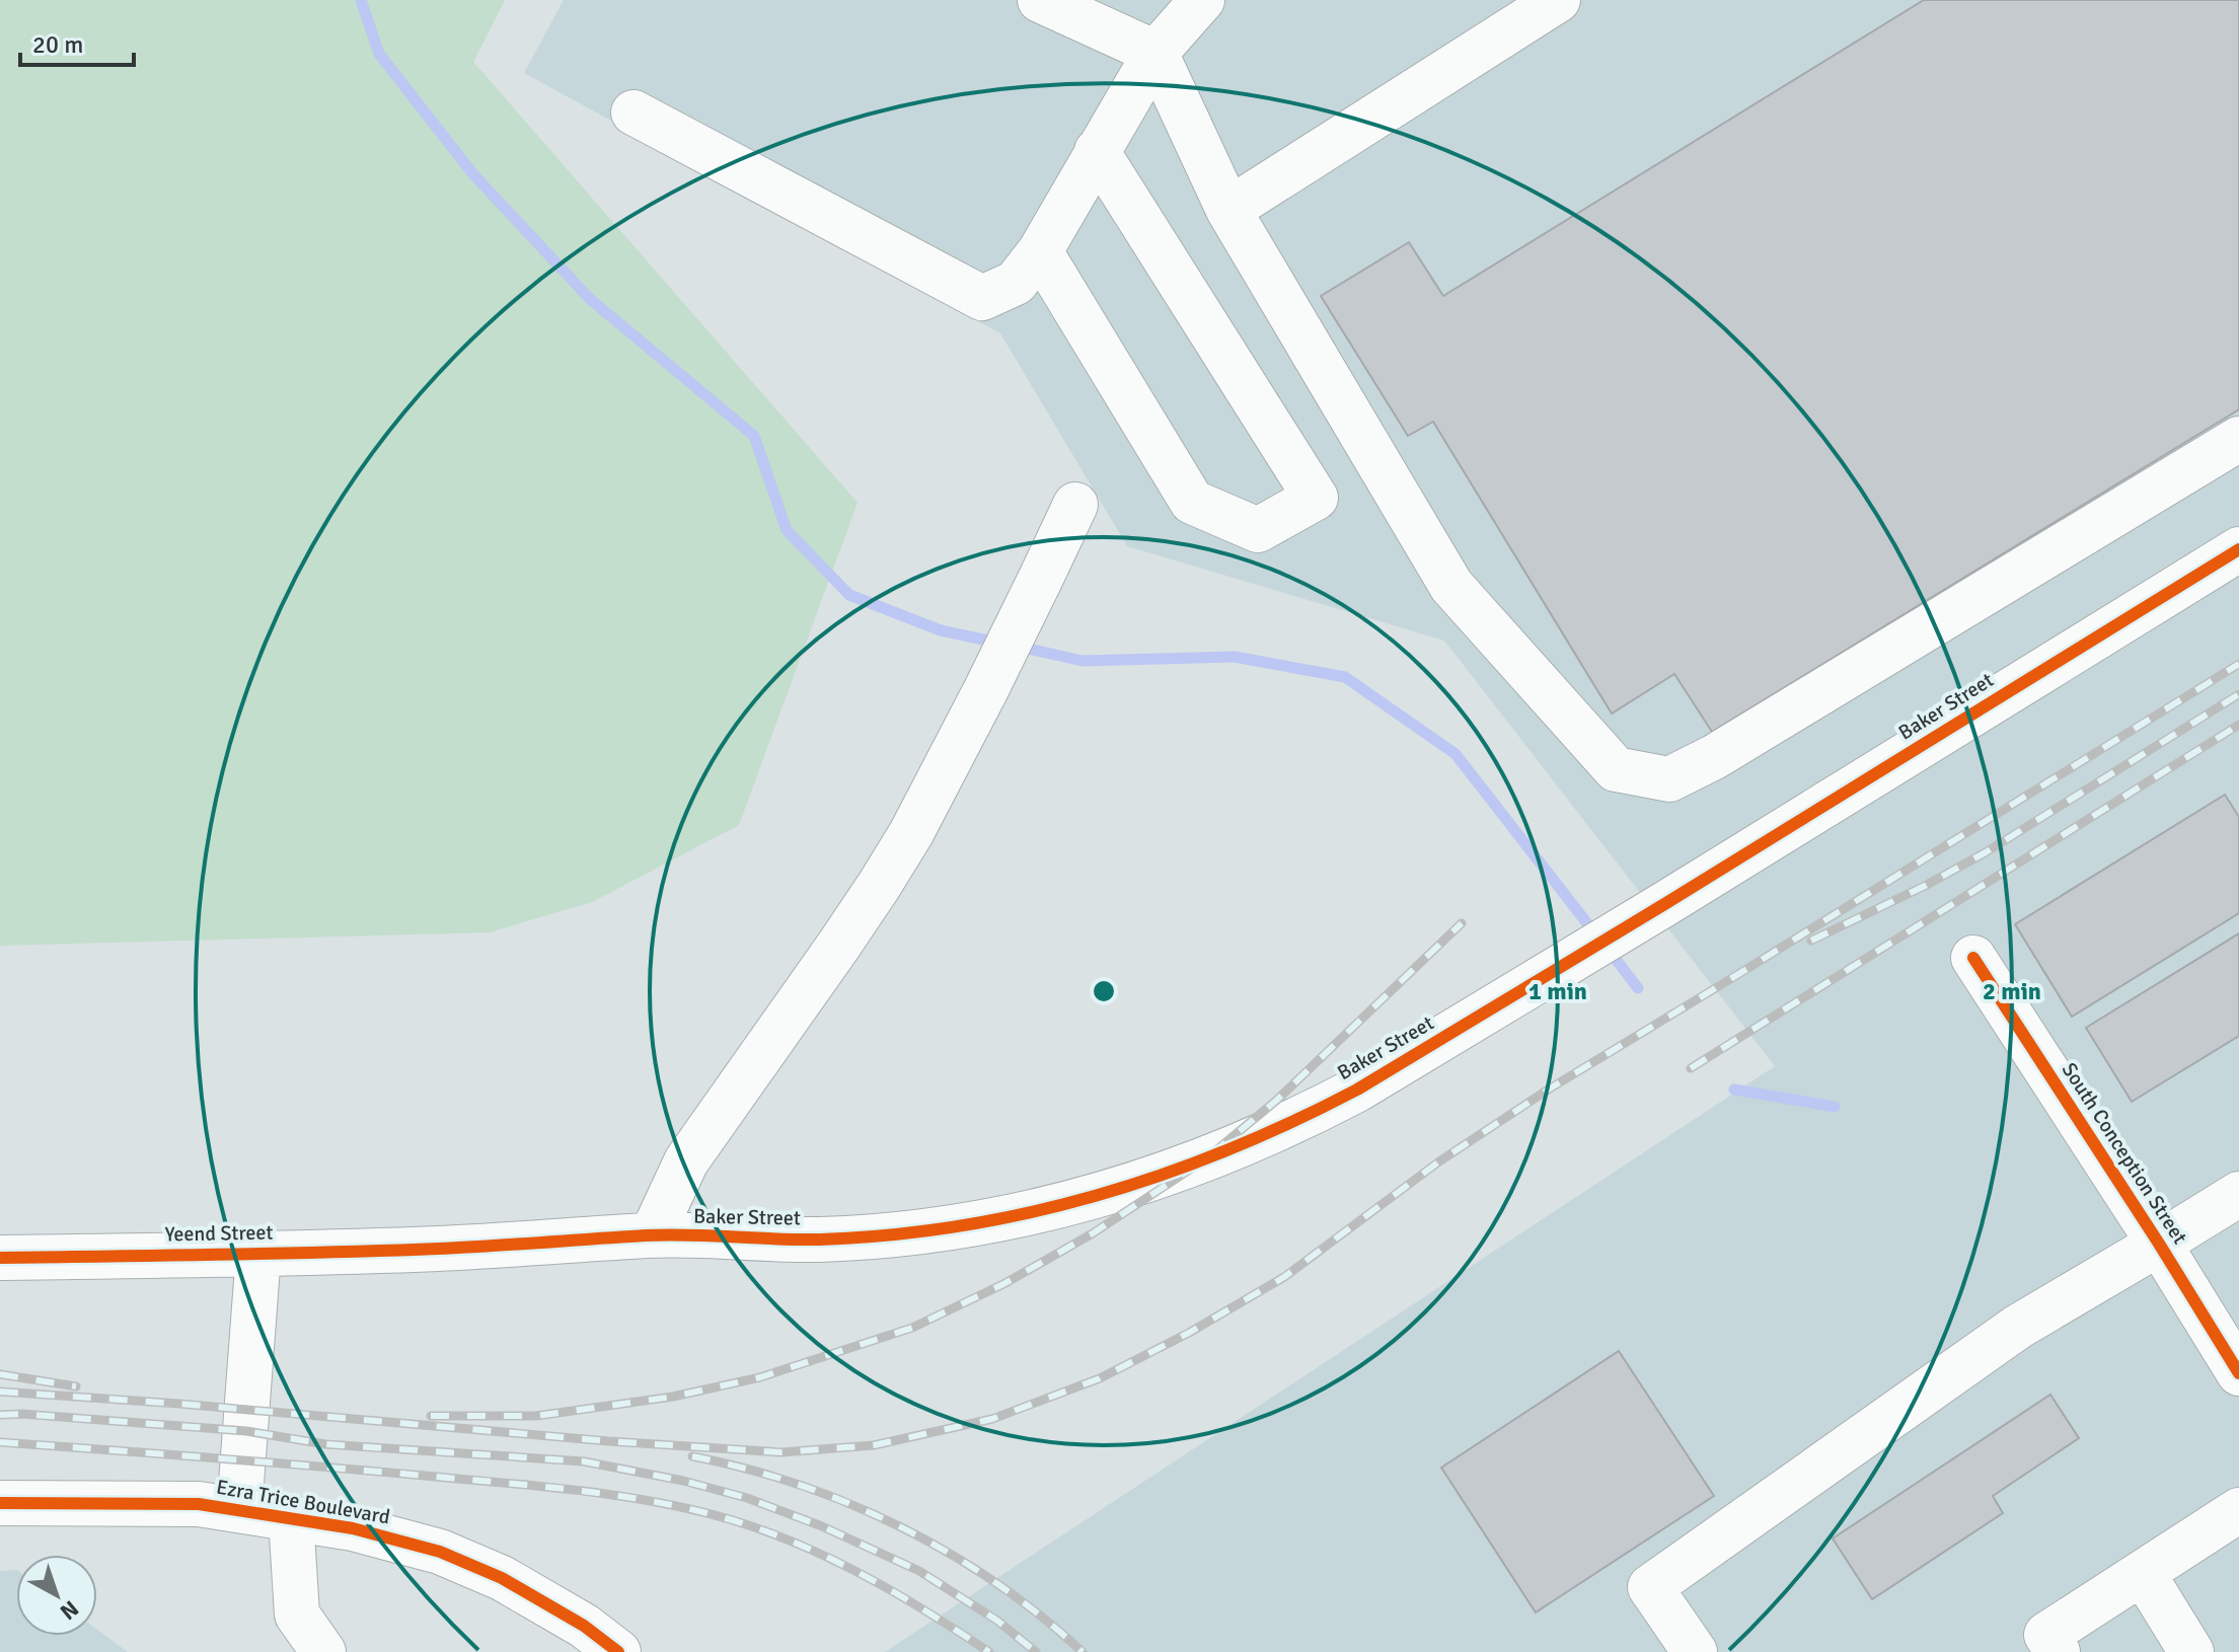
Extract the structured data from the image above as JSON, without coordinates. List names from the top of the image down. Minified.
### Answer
{"streets":{"street":["Baker Street","South Conception Street","Yeend Street","Ezra Trice Boulevard"]},"crossings":[["Baker Street","Yeend Street"]],"scale_bar":"20 m","north":"bottom right","rings":["1 min","2 min"]}
